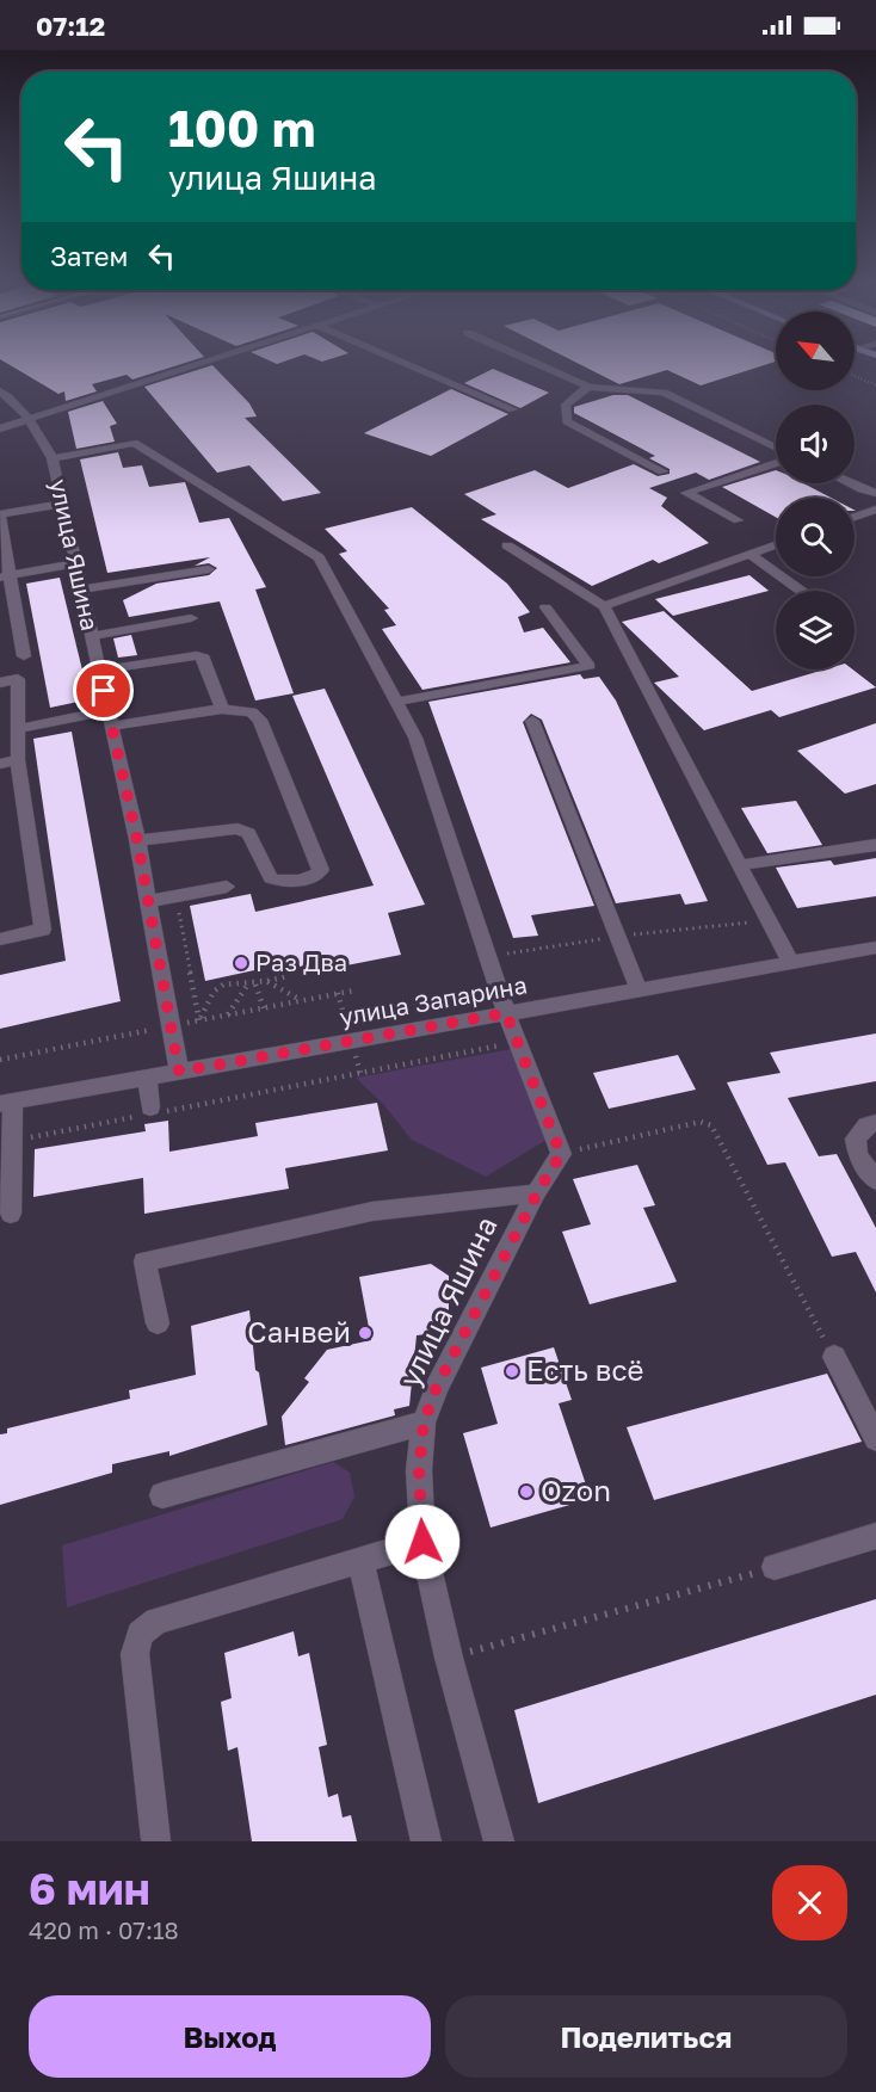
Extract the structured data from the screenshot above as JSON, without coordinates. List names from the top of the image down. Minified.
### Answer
{"streets":{"street":["улица Яшина","улица Запарина"]},"crossings":[["улица Яшина","улица Запарина"]],"places":["Раз Два","Санвей","Есть всё","Ozon"],"north":"top left","page":{"status":"07:12","turn":["100 m","улица Яшина"],"then":"Затем","heading":["6 мин","420 m · 07:18"],"buttons":["Выход","Поделиться"]}}
